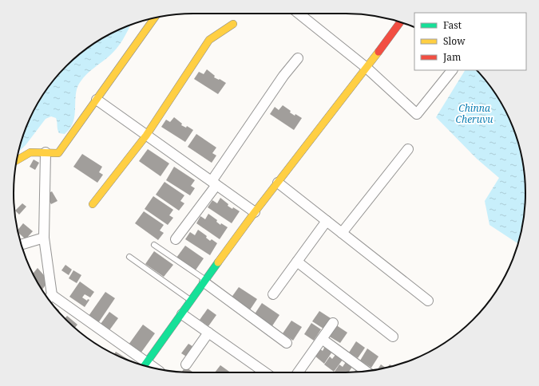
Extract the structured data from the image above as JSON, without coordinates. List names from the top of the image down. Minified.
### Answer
{"water":["Chinna Cheruvu"],"legend":["Fast","Slow","Jam"]}
